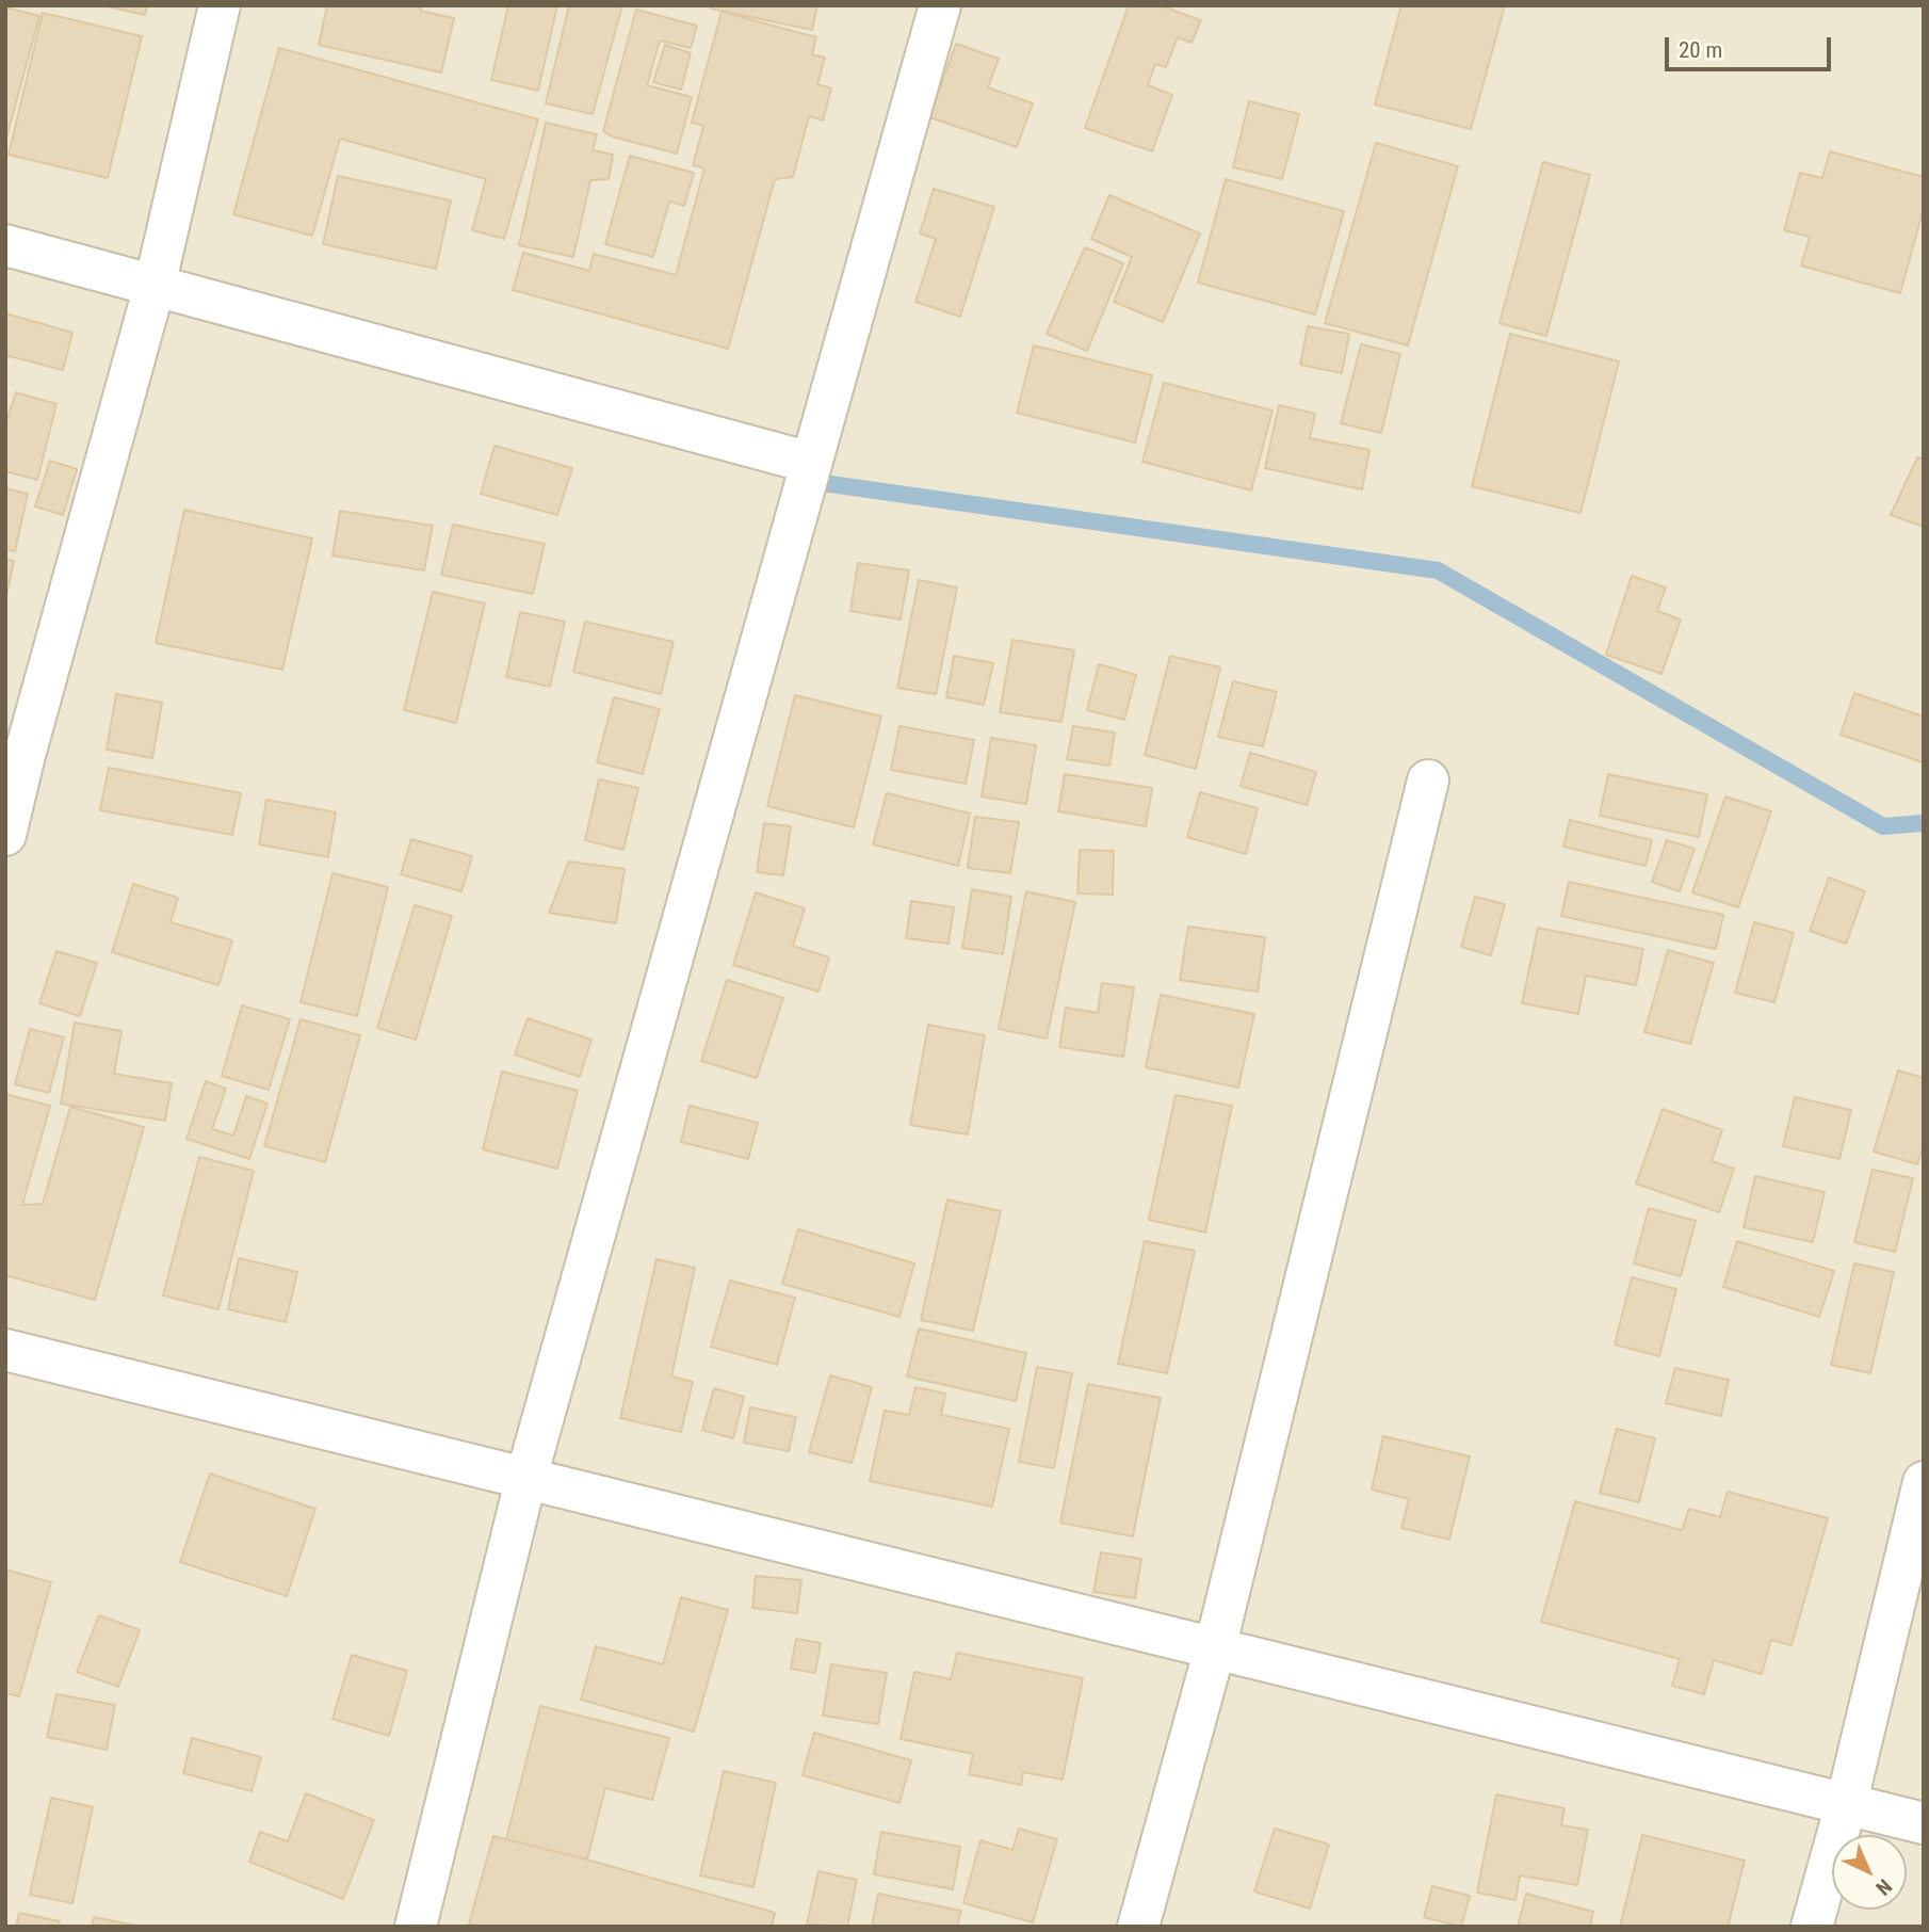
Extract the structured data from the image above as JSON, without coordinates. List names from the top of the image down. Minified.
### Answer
{"scale_bar":"20 m","north":"bottom right"}
